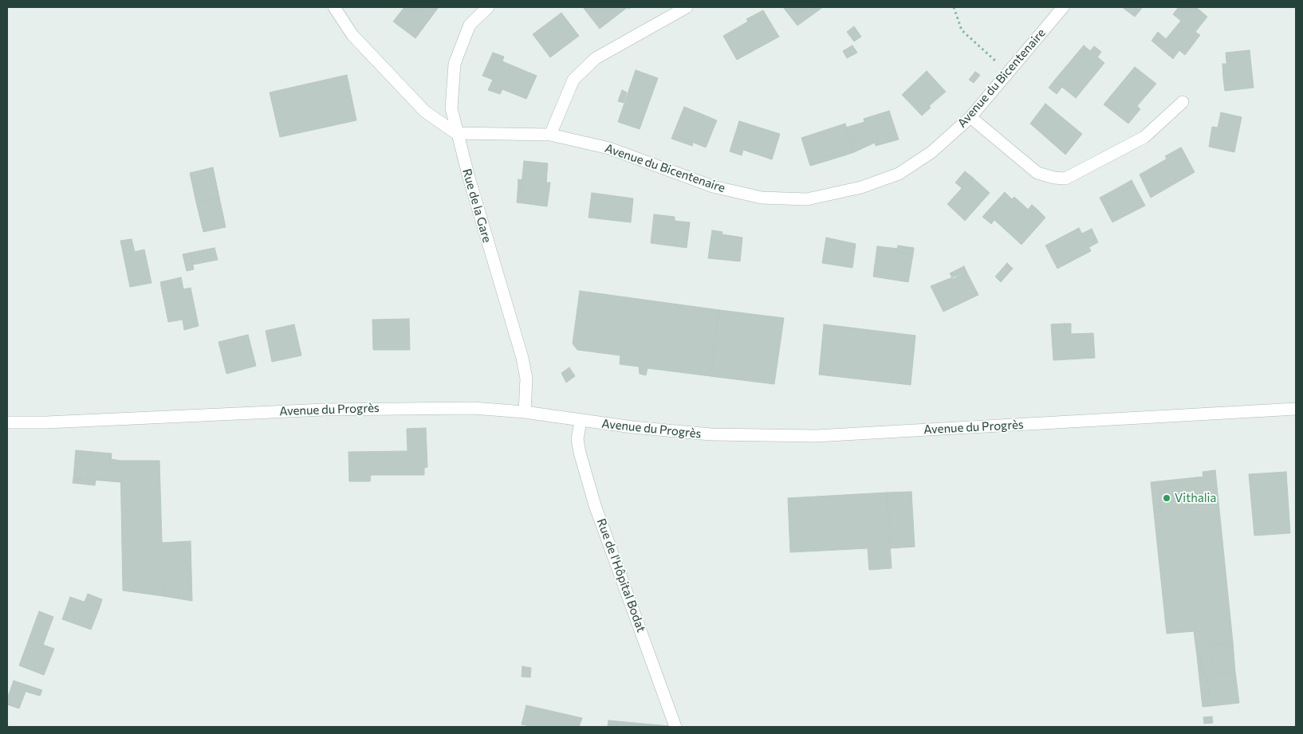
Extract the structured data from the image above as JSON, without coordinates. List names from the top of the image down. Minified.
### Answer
{"streets":{"street":["Avenue du Bicentenaire","Rue de la Gare","Avenue du Progrès","Rue de l'Hôpital Bodat"]},"crossings":[["Avenue du Bicentenaire","Rue de la Gare"],["Rue de la Gare","Avenue du Progrès"],["Avenue du Progrès","Rue de l'Hôpital Bodat"]],"places":["Vithalia"]}
